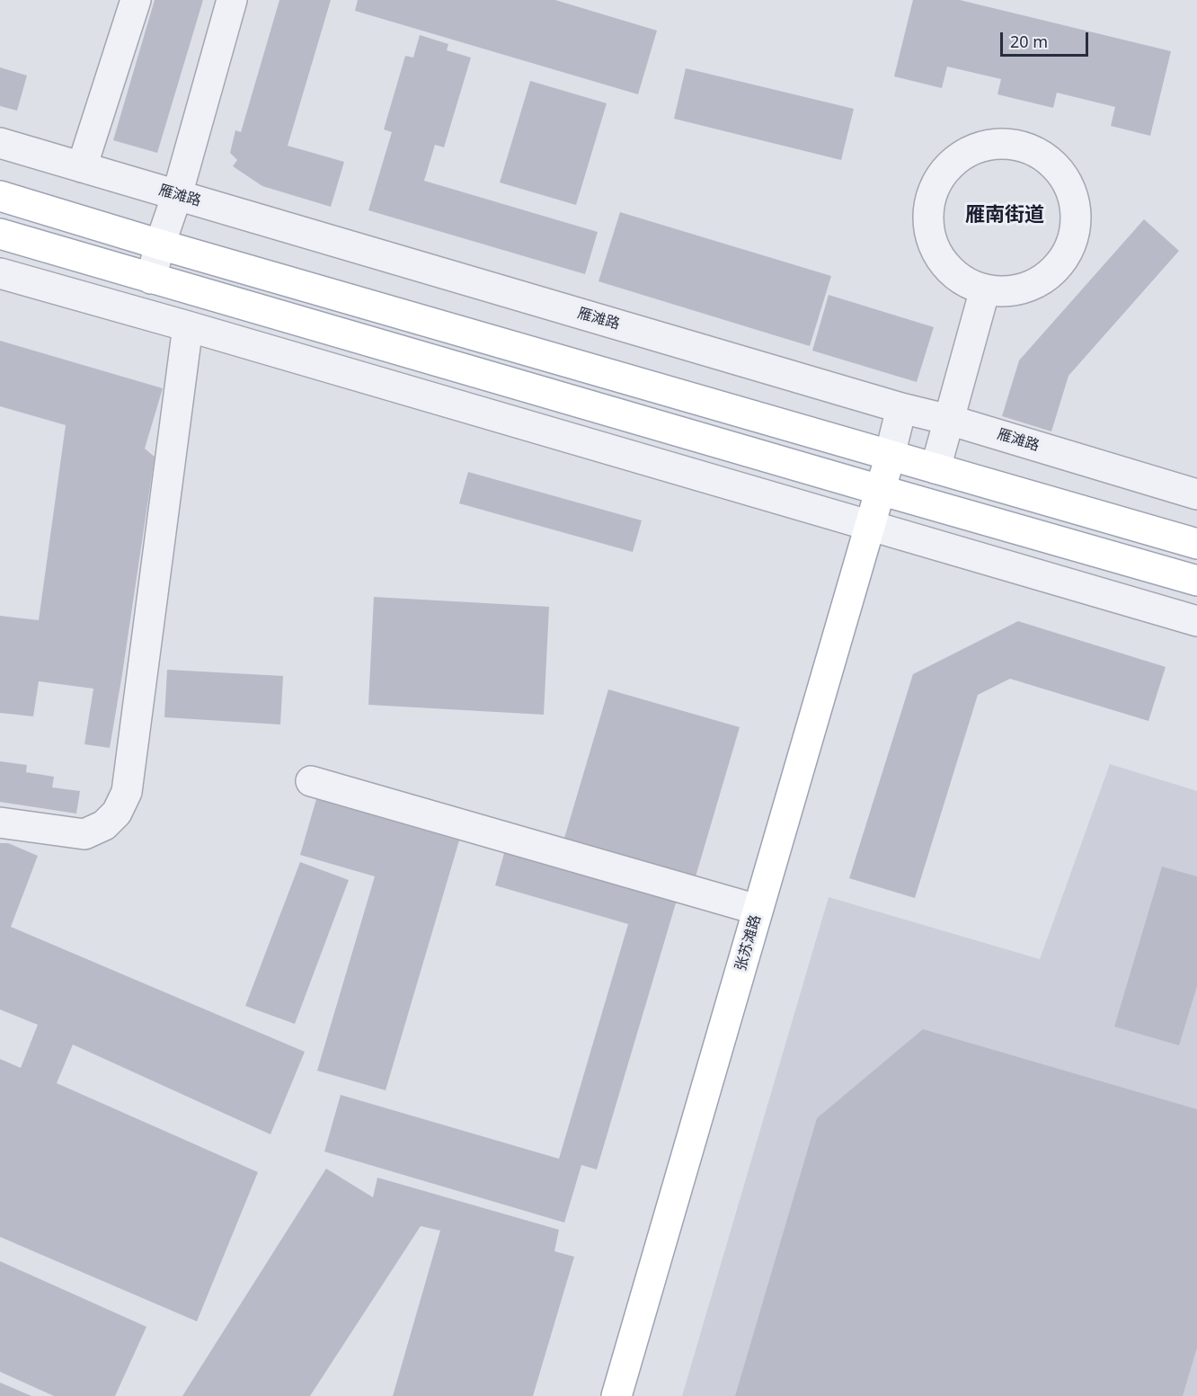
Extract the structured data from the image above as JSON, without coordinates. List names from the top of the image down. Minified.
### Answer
{"streets":{"main road":["张苏滩路"],"street":["雁滩路"]},"districts":["雁南街道"],"scale_bar":"20 m"}
